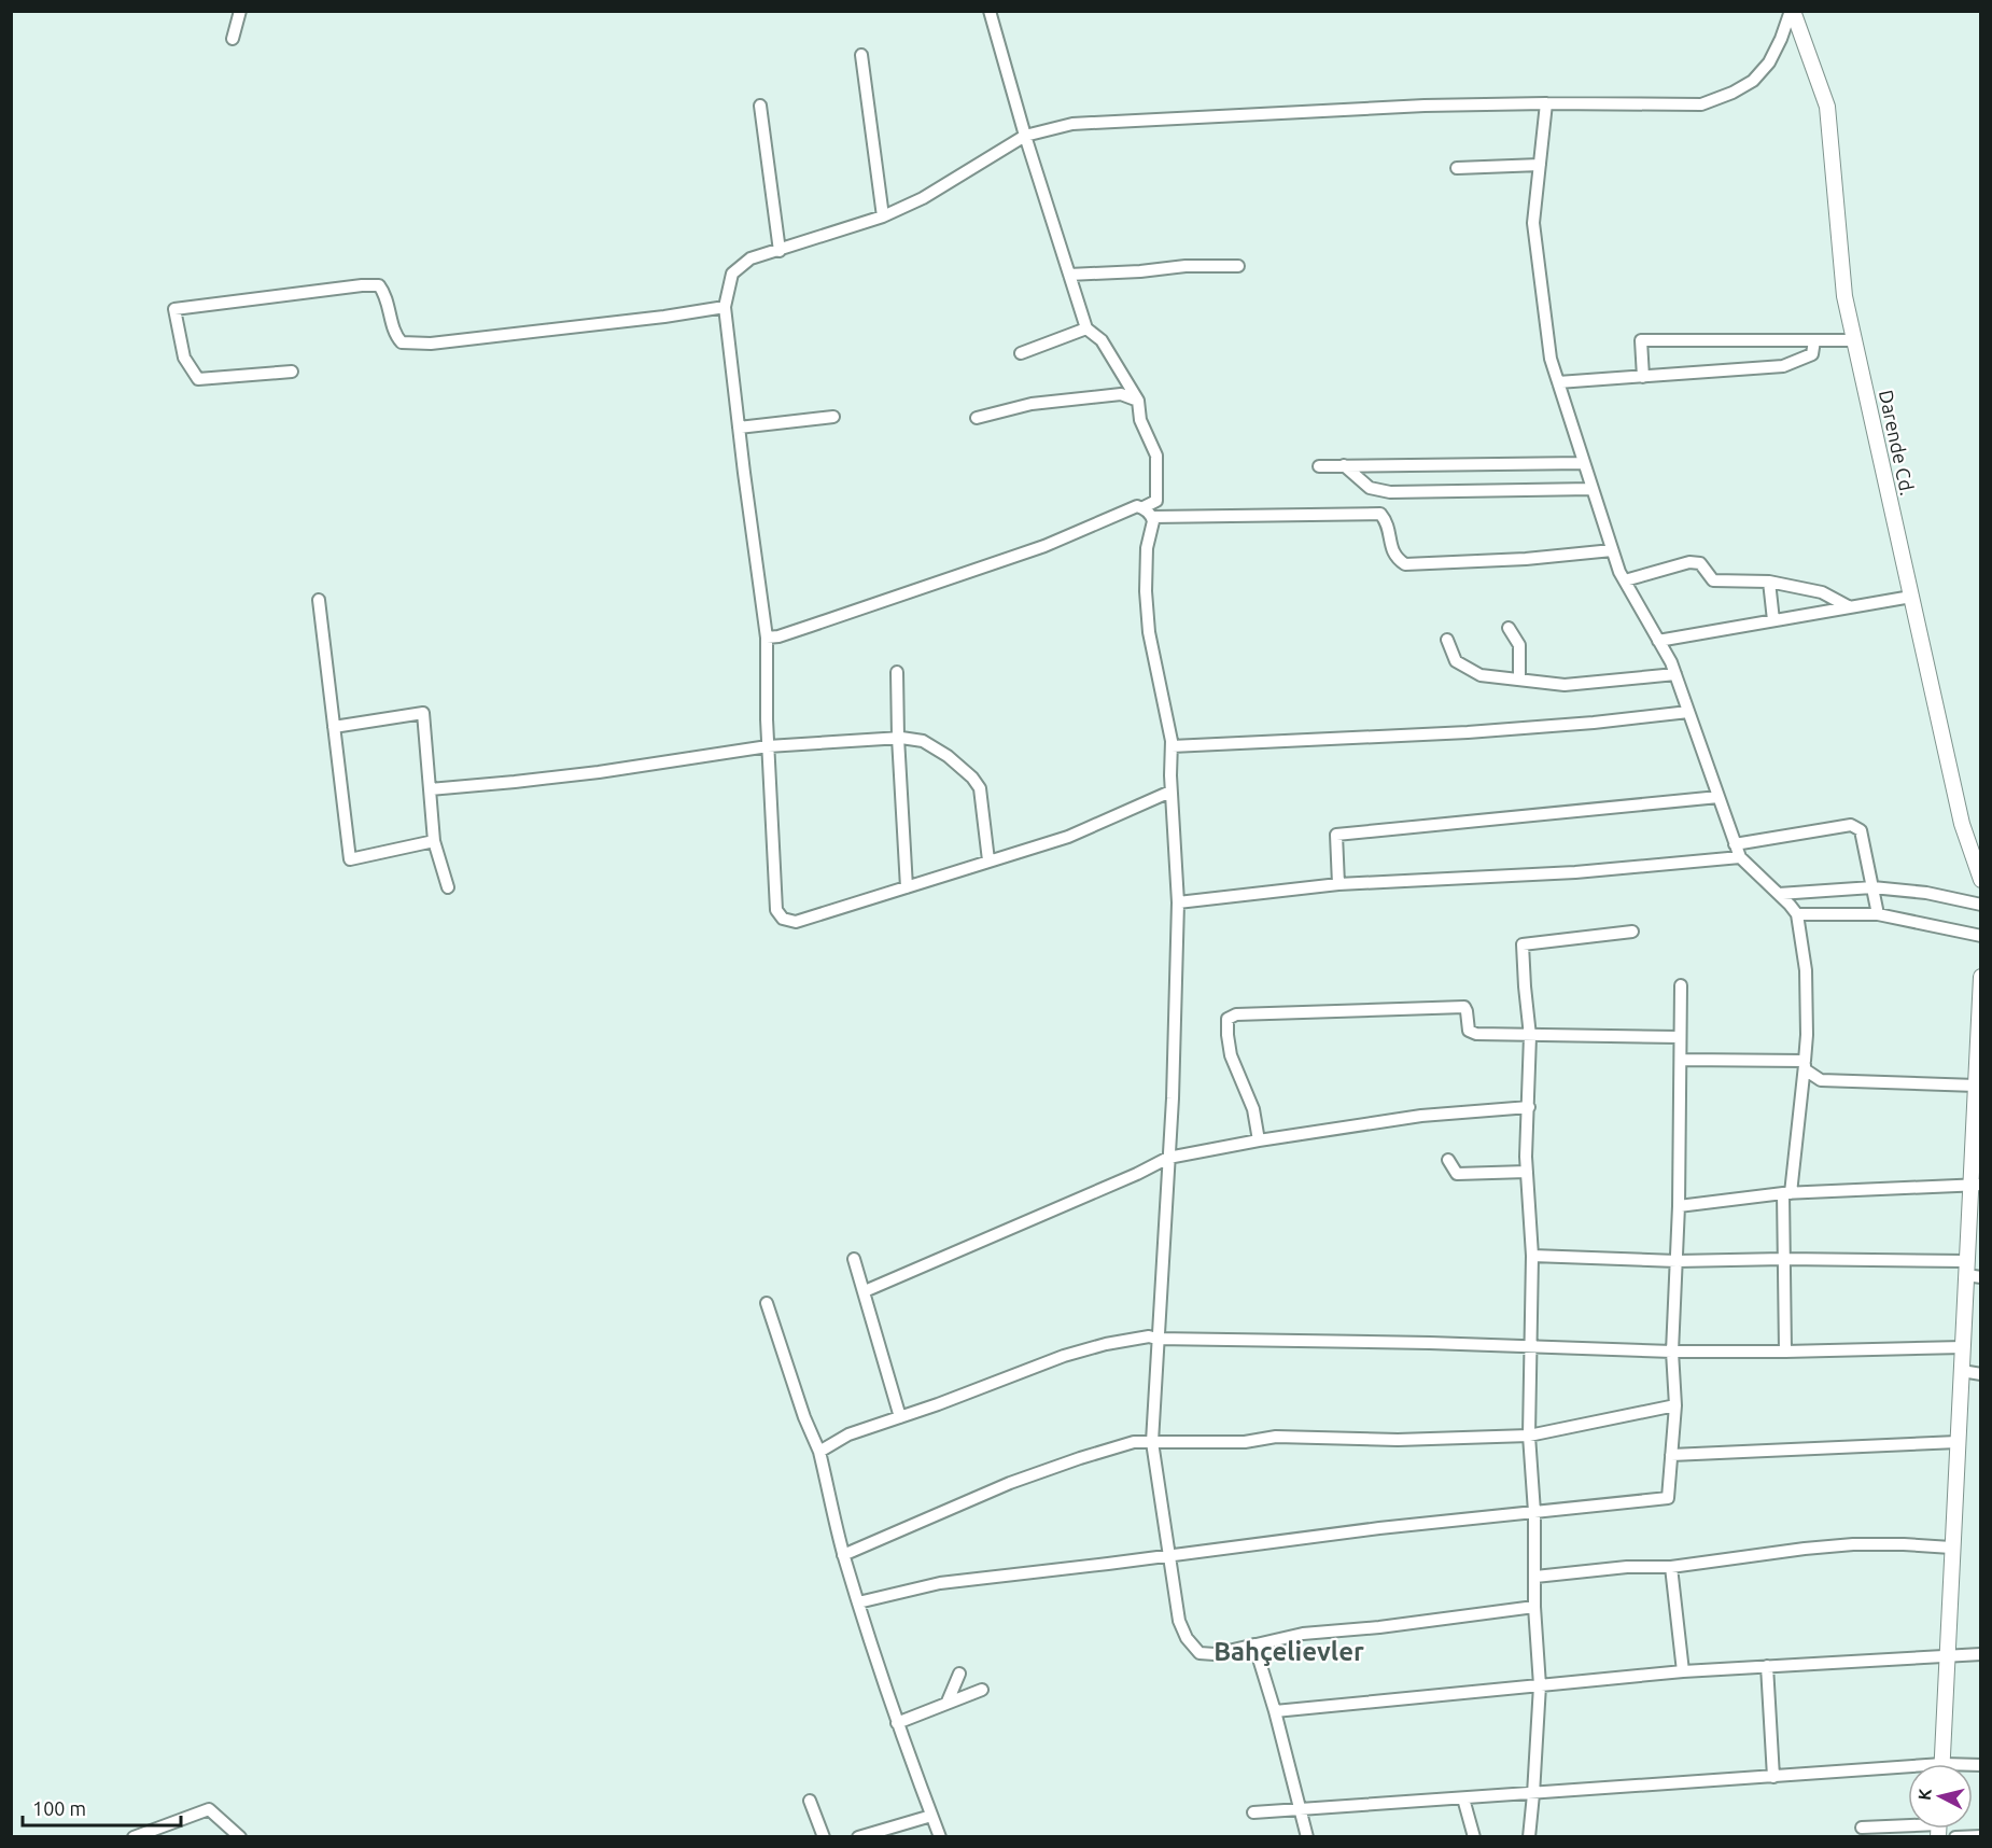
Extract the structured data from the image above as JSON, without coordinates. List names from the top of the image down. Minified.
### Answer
{"streets":{"street":["Darende Cd."]},"districts":["Bahçelievler"],"scale_bar":"100 m","north":"left"}
